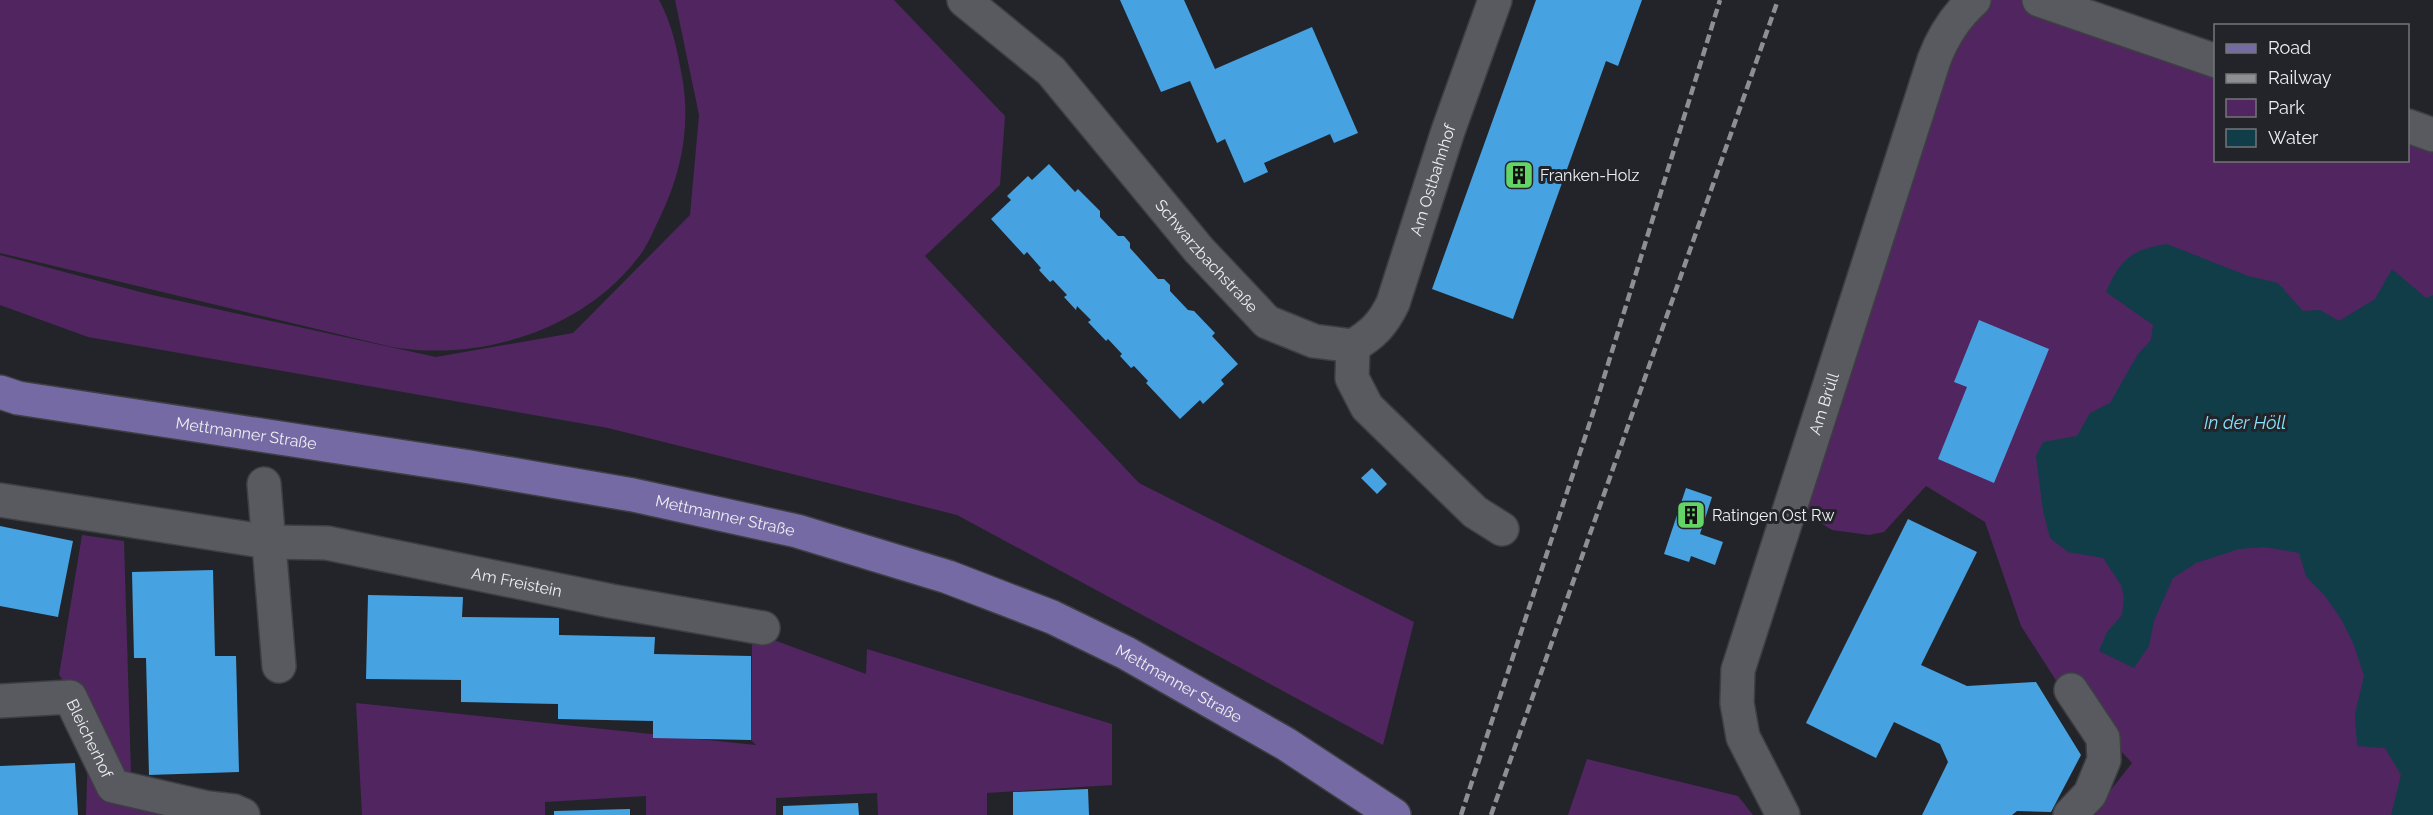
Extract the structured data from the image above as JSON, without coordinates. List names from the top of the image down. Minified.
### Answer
{"streets":{"main road":["Mettmanner Straße"],"street":["Am Ostbahnhof","Schwarzbachstraße","Am Brüll","Am Freistein","Bleicherhof"]},"crossings":[["Am Ostbahnhof","Schwarzbachstraße"]],"water":["In der Höll"],"places":{"building":["Franken-Holz","Ratingen Ost Rw"]},"legend":["Road","Railway","Park","Water"]}
